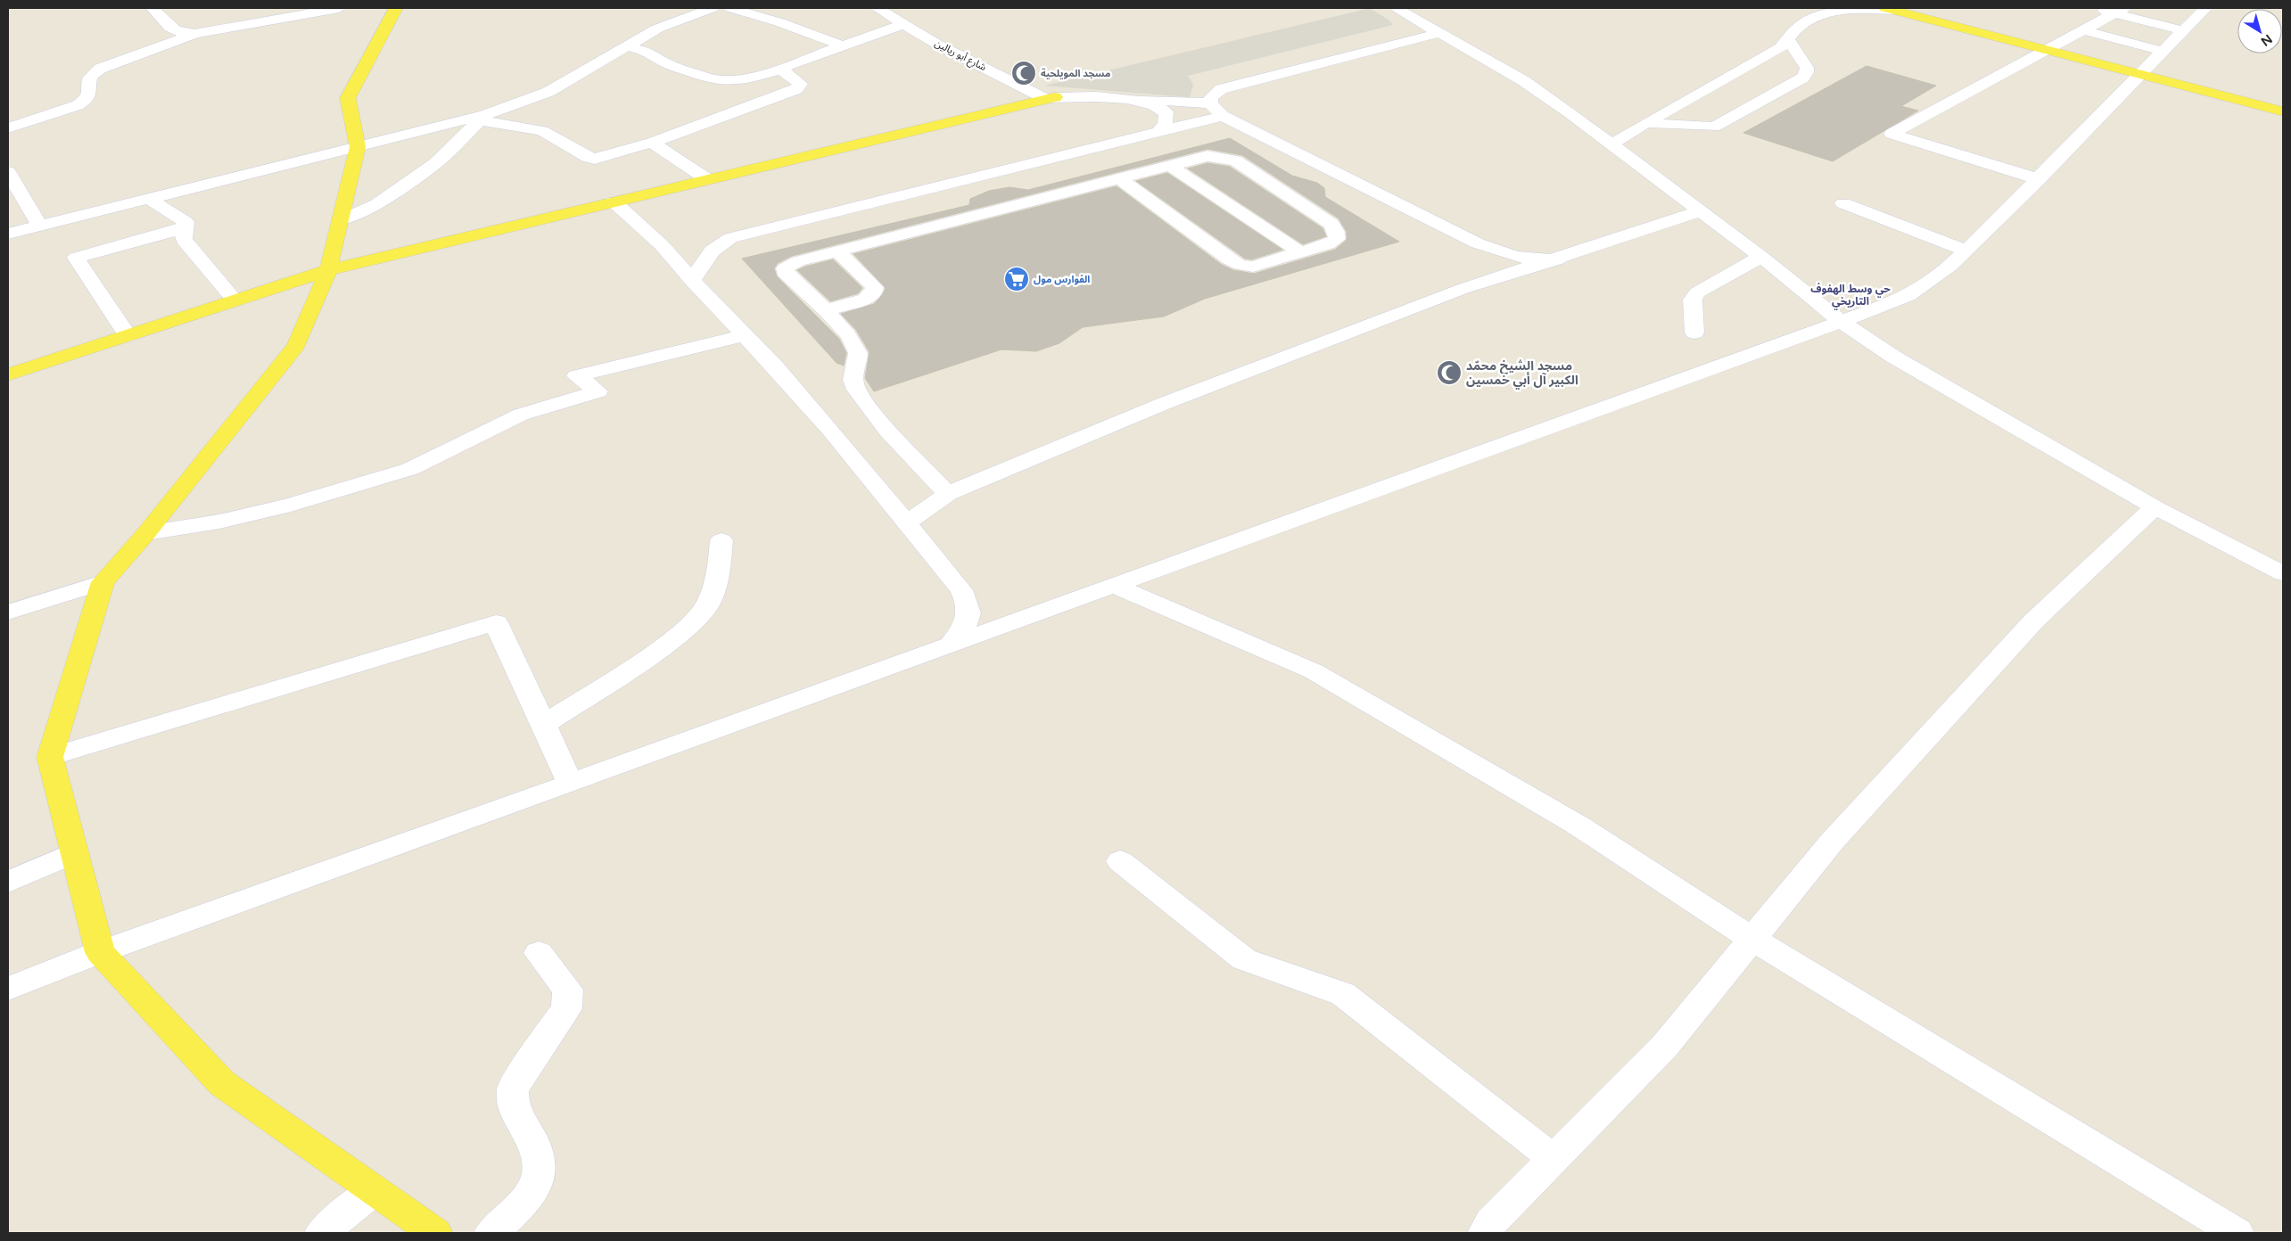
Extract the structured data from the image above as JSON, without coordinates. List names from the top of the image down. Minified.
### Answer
{"streets":{"street":["شارع أبو ريالين"]},"districts":["حي وسط الهفوف التاريخي"],"places":{"mosque":["مسجد المويلحية","مسجد الشيخ محمّد الكبير آل أبي خمسين"],"supermarket":["الفوارس مول"]},"north":"bottom right"}
